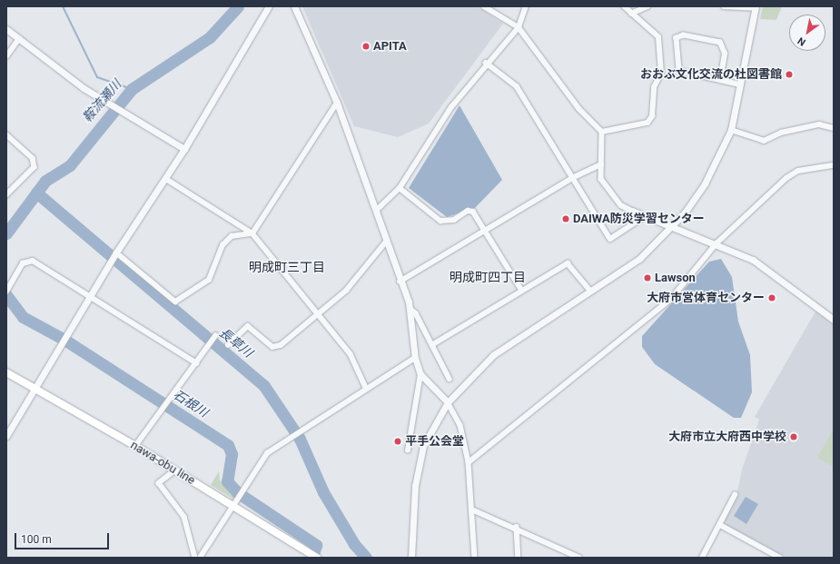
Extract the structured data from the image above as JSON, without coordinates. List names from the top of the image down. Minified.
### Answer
{"streets":{"main road":["nawa-obu line"]},"districts":["明成町三丁目","明成町四丁目"],"water":["鞍流瀬川","長草川","石根川"],"places":["APITA","おおぶ文化交流の杜図書館","DAIWA防災学習センター","Lawson","大府市営体育センター","大府市立大府西中学校","平手公会堂"],"scale_bar":"100 m","north":"bottom left"}
